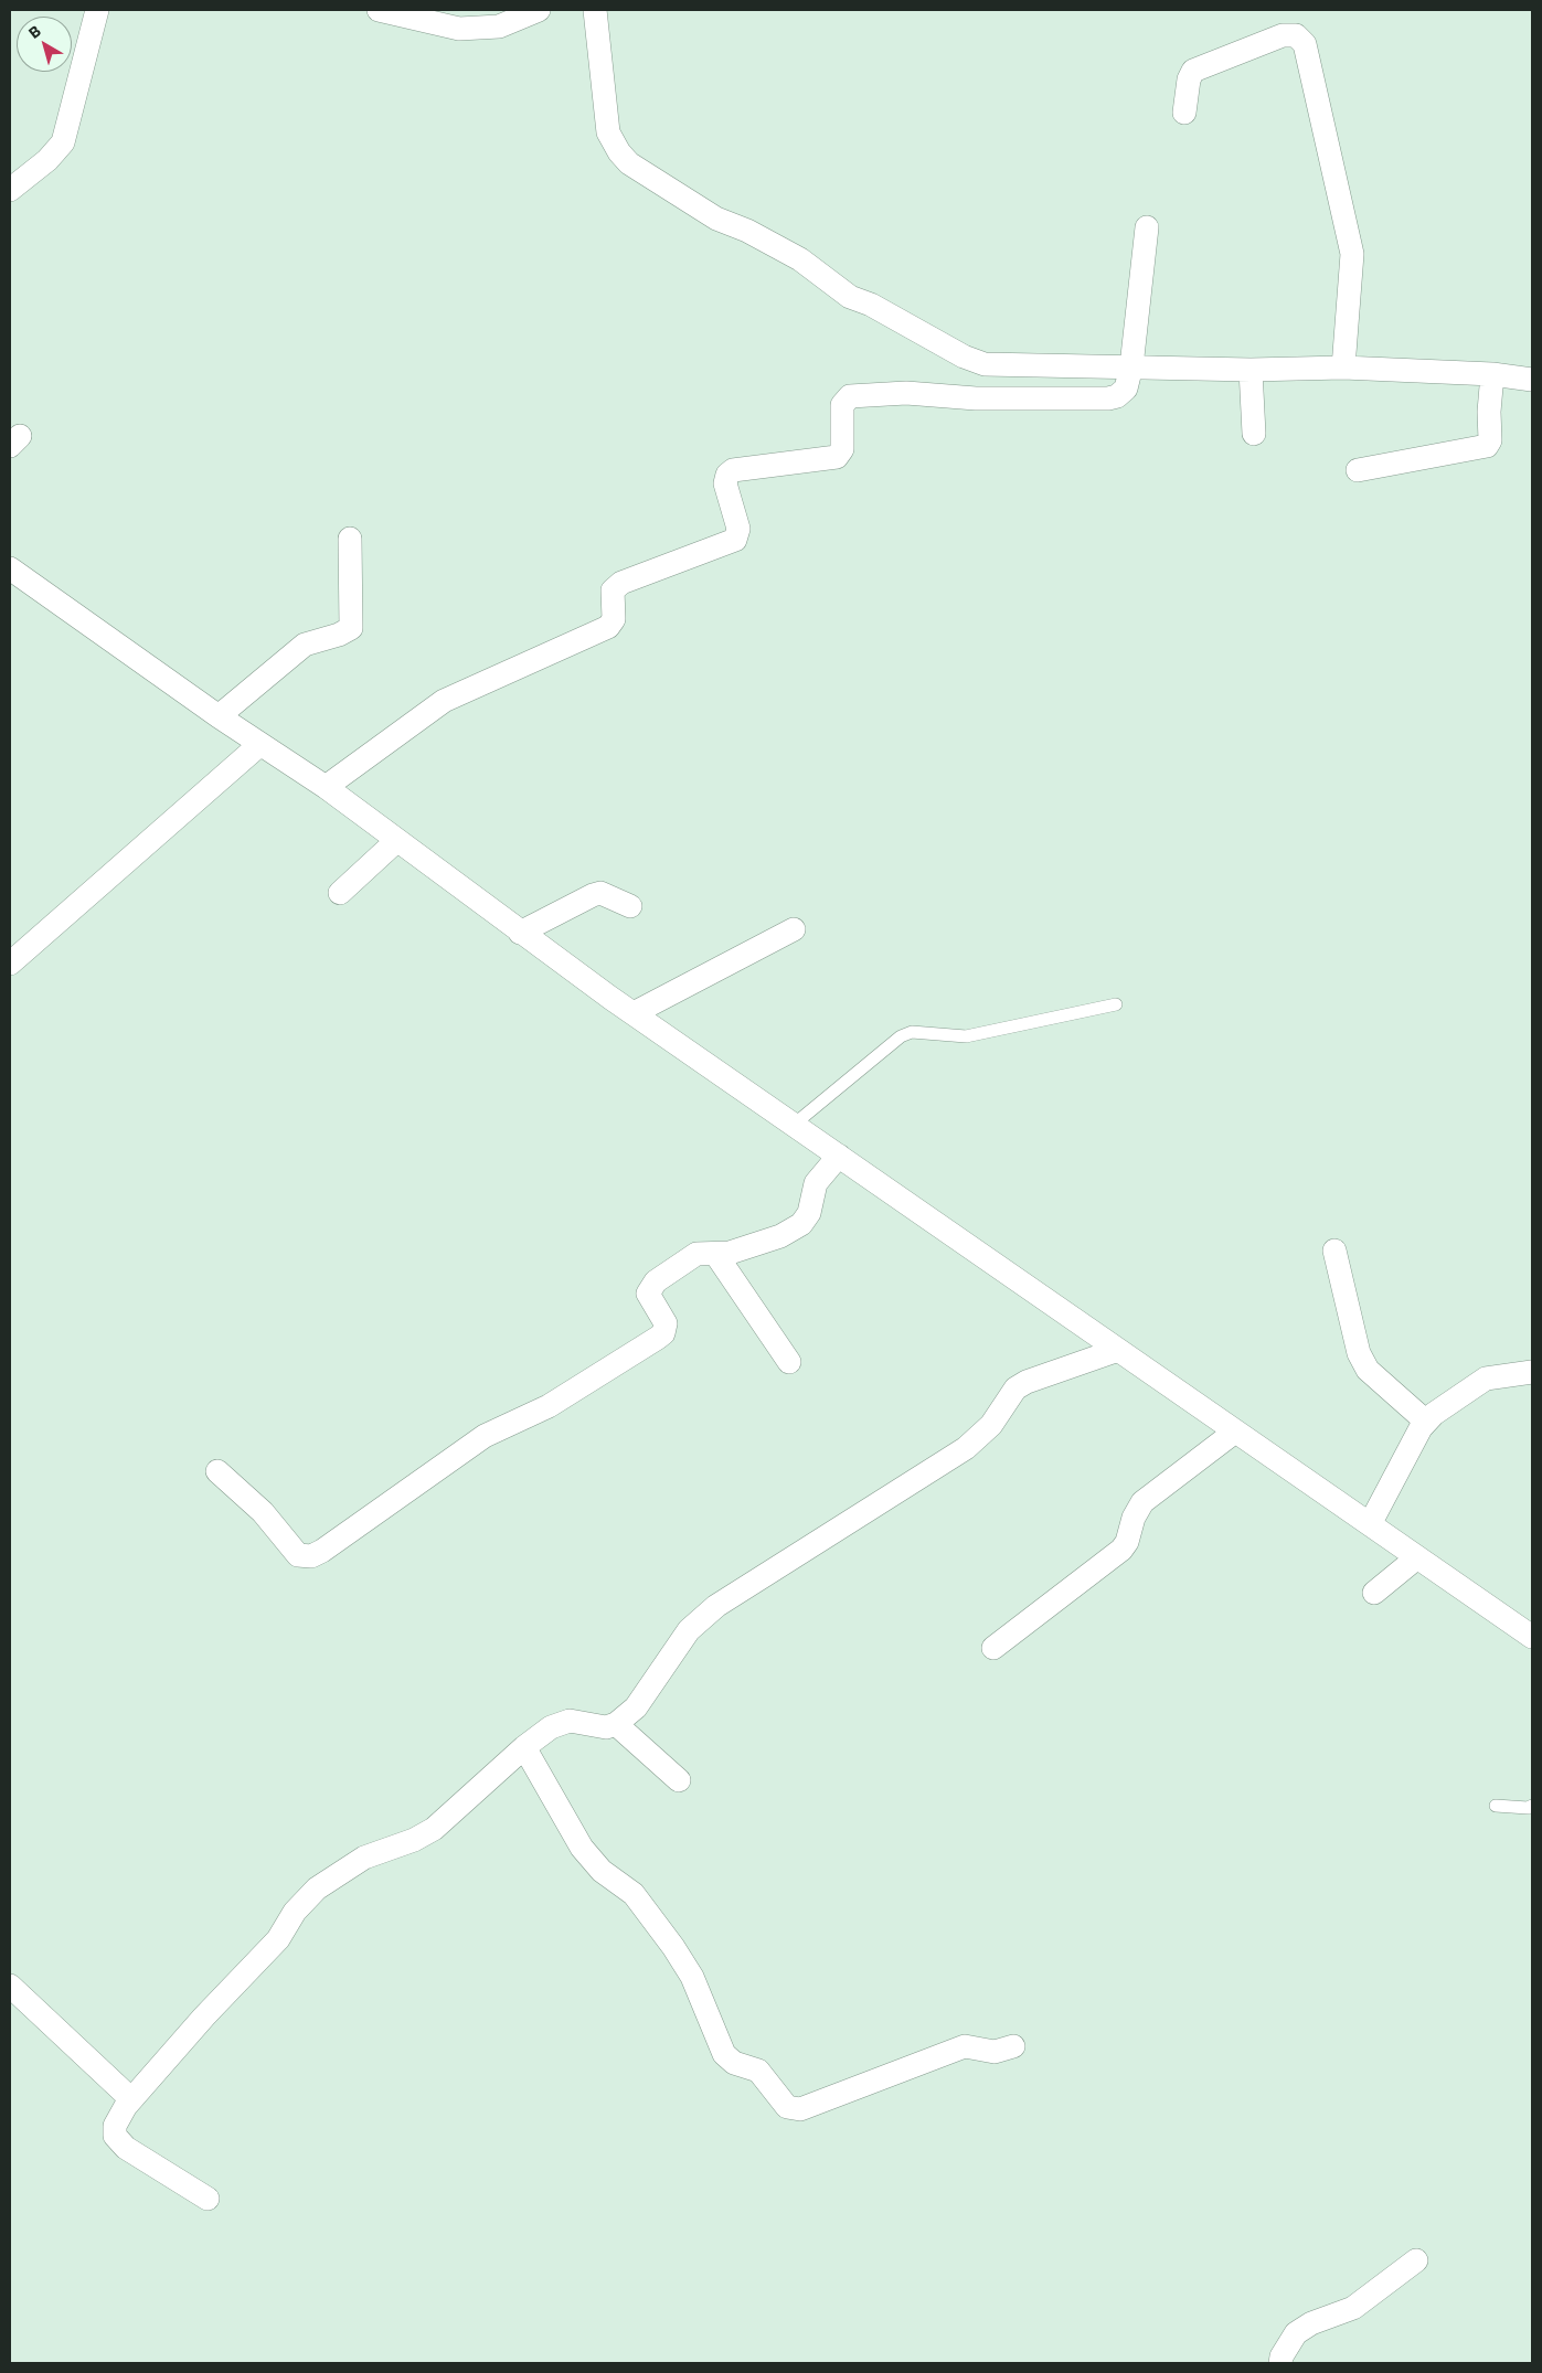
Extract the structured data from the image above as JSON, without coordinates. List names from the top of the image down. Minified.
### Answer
{"north":"top left"}
